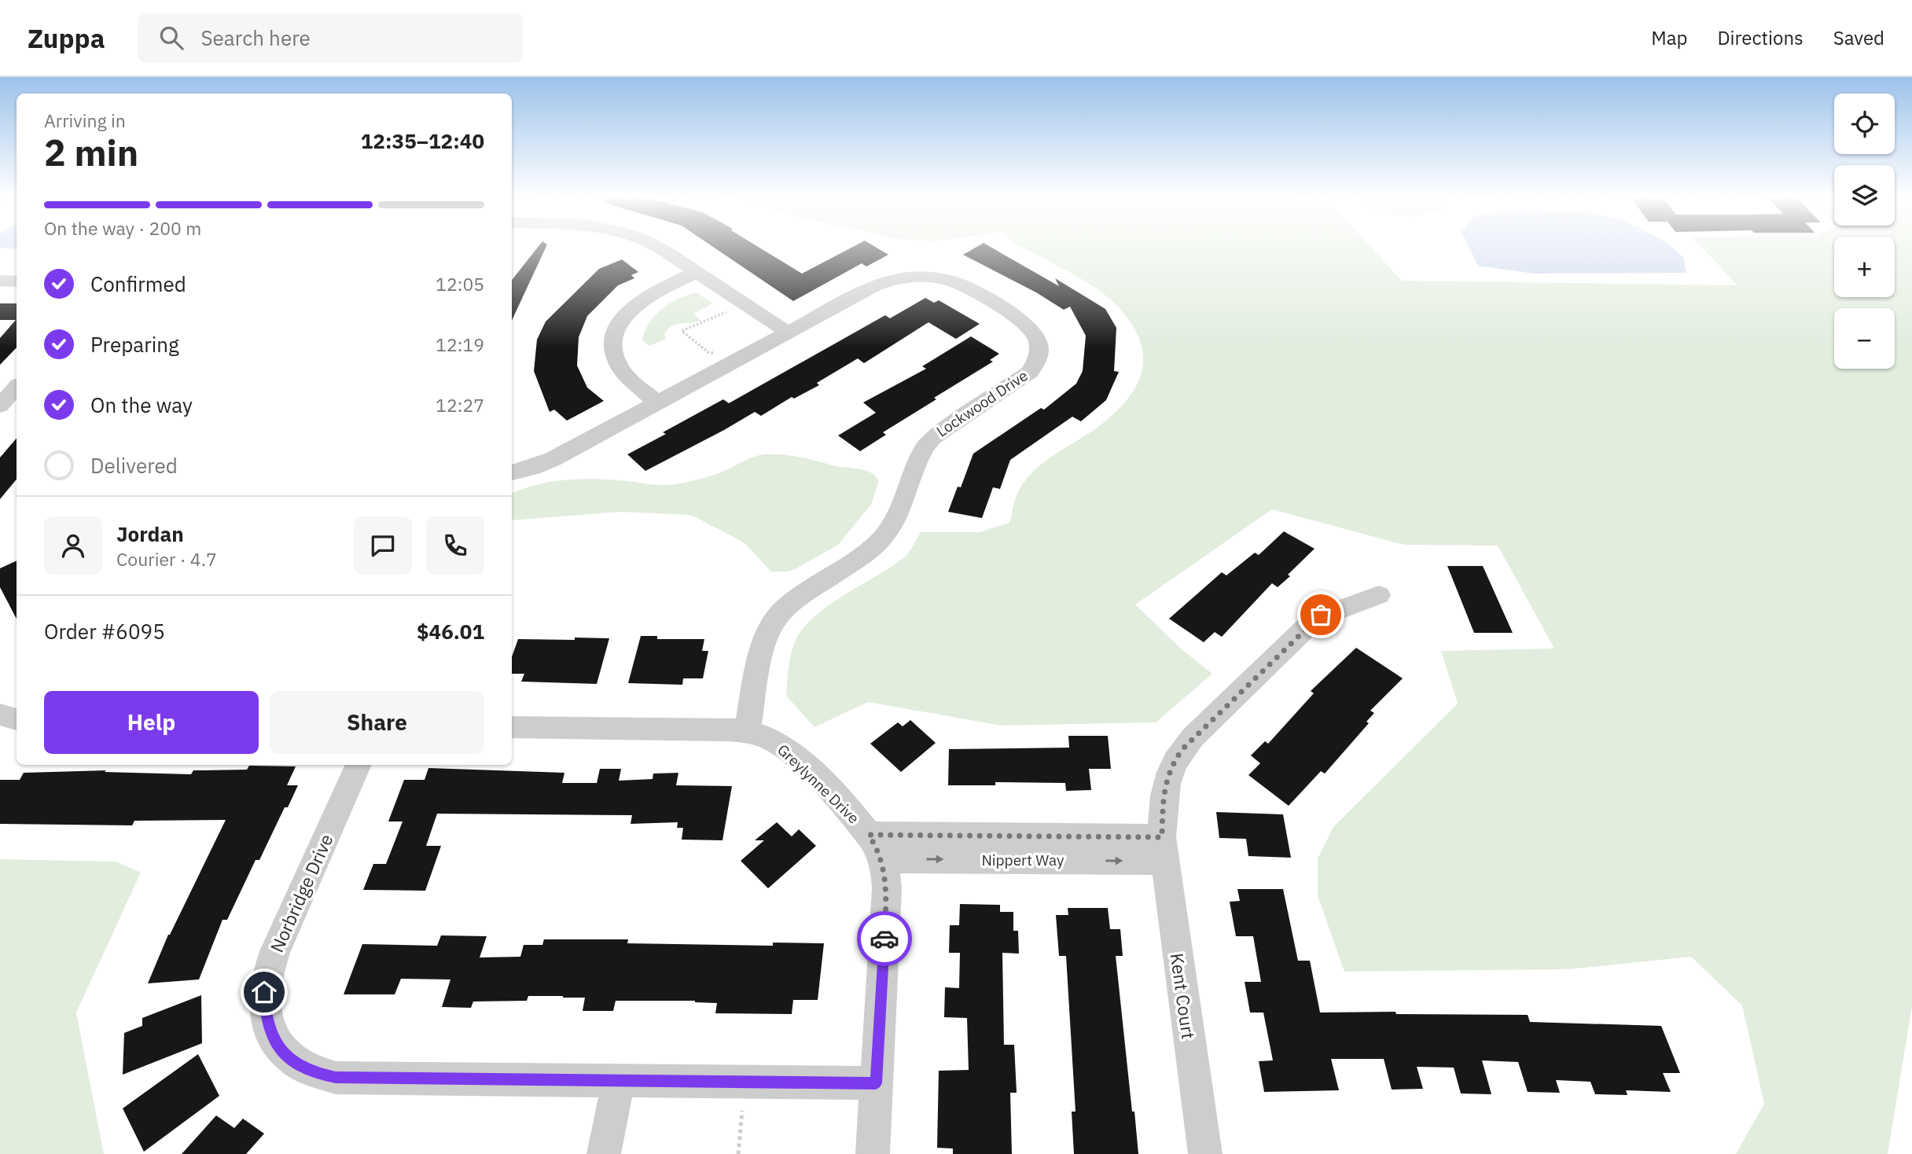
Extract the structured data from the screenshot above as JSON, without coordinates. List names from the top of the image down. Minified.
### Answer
{"streets":{"street":["Lockwood Drive","Greylynne Drive","Nippert Way","Norbridge Drive","Kent Court"]},"crossings":[["Lockwood Drive","Greylynne Drive"],["Greylynne Drive","Nippert Way"],["Nippert Way","Kent Court"]],"page":{"header":"Zuppa","search":"Search here","nav":["Map","Directions","Saved"],"map_buttons":["+","−"],"heading":["2 min","Arriving in","12:35–12:40"],"panel":["Jordan","Courier · 4.7","Order #6095","$46.01"],"bar":"On the way · 200 m","list":[["Confirmed","12:05"],["Preparing","12:19"],["On the way","12:27"],"Delivered"],"buttons":["Help","Share"]}}
